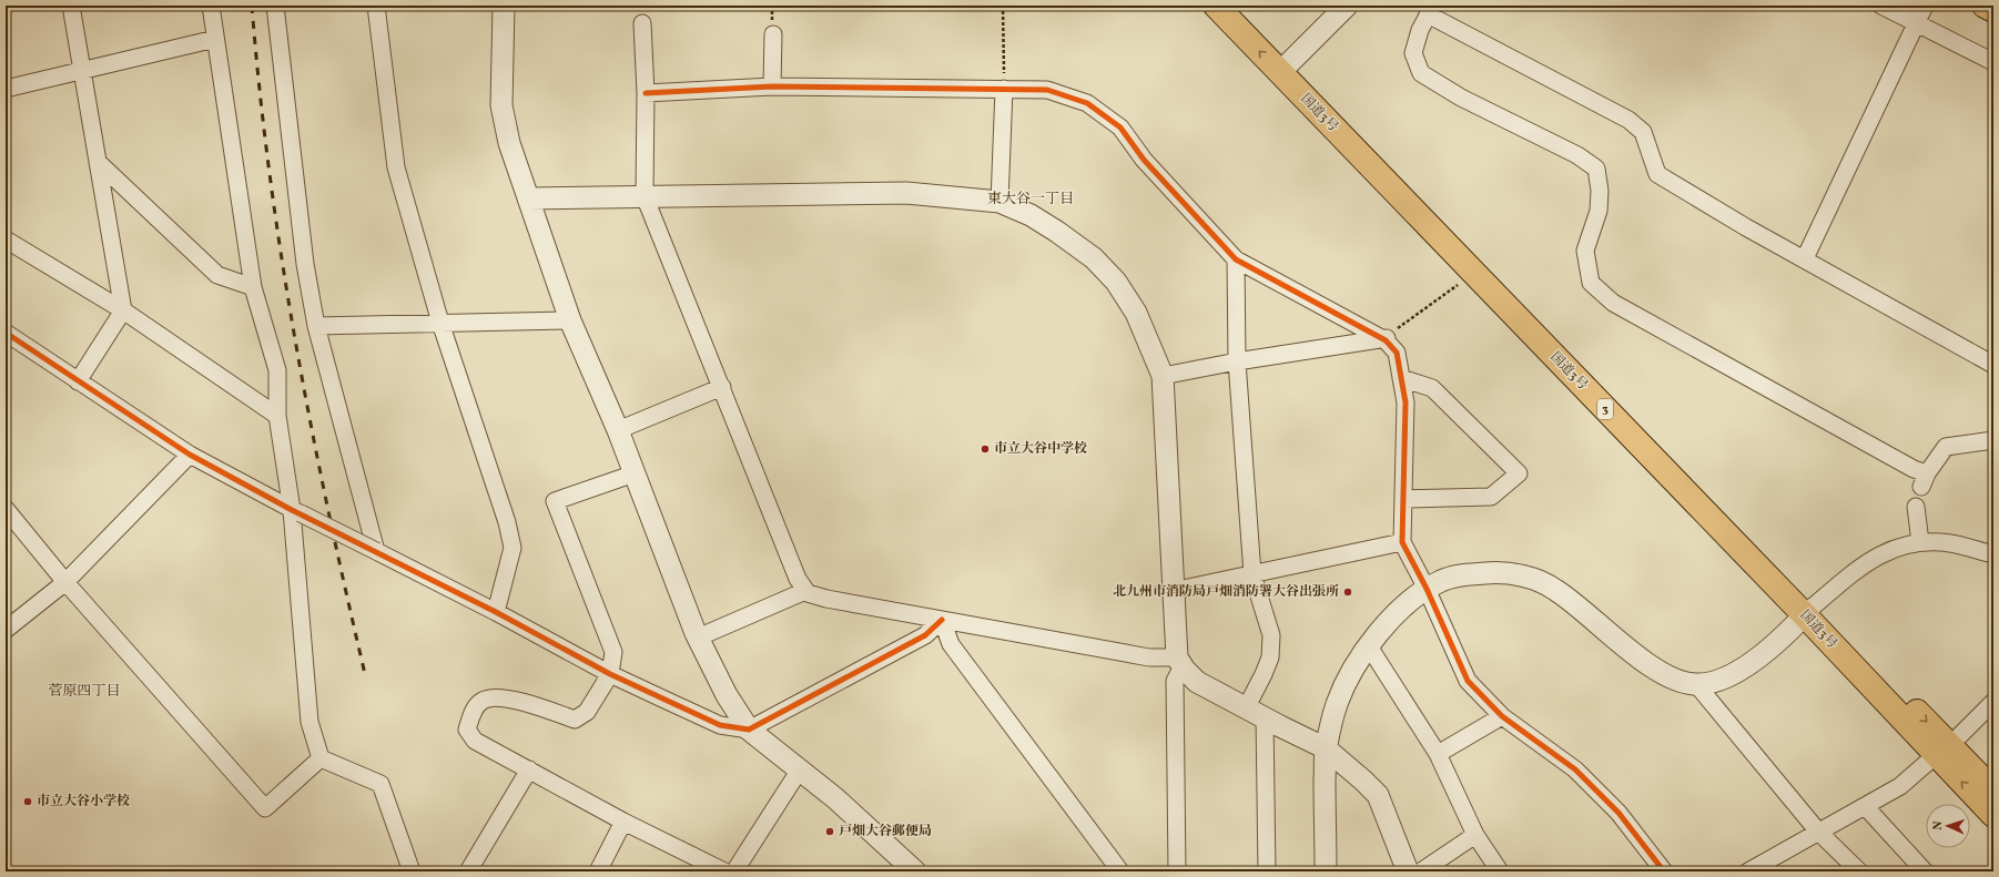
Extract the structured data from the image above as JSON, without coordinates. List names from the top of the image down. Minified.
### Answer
{"streets":{"main road":["国道3号","3"]},"districts":["東大谷一丁目","菅原四丁目"],"places":["市立大谷中学校","北九州市消防局戸畑消防署大谷出張所","市立大谷小学校","戸畑大谷郵便局"],"north":"left"}
